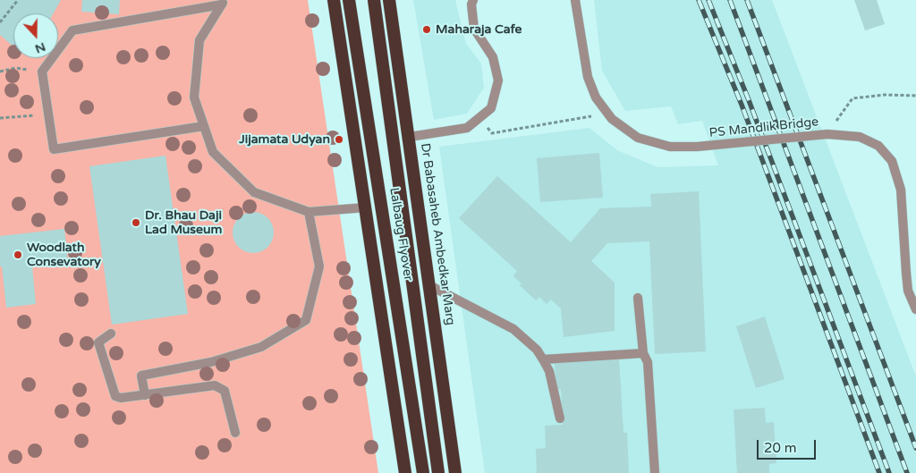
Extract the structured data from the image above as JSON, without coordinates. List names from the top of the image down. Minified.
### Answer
{"streets":{"highway":["Lalbaug Flyover","Dr Babasaheb Ambedkar Marg"],"street":["PS Mandlik Bridge"]},"places":["Maharaja Cafe","Jijamata Udyan","Dr. Bhau Daji Lad Museum","Woodlath Consevatory"],"scale_bar":"20 m","north":"bottom"}
